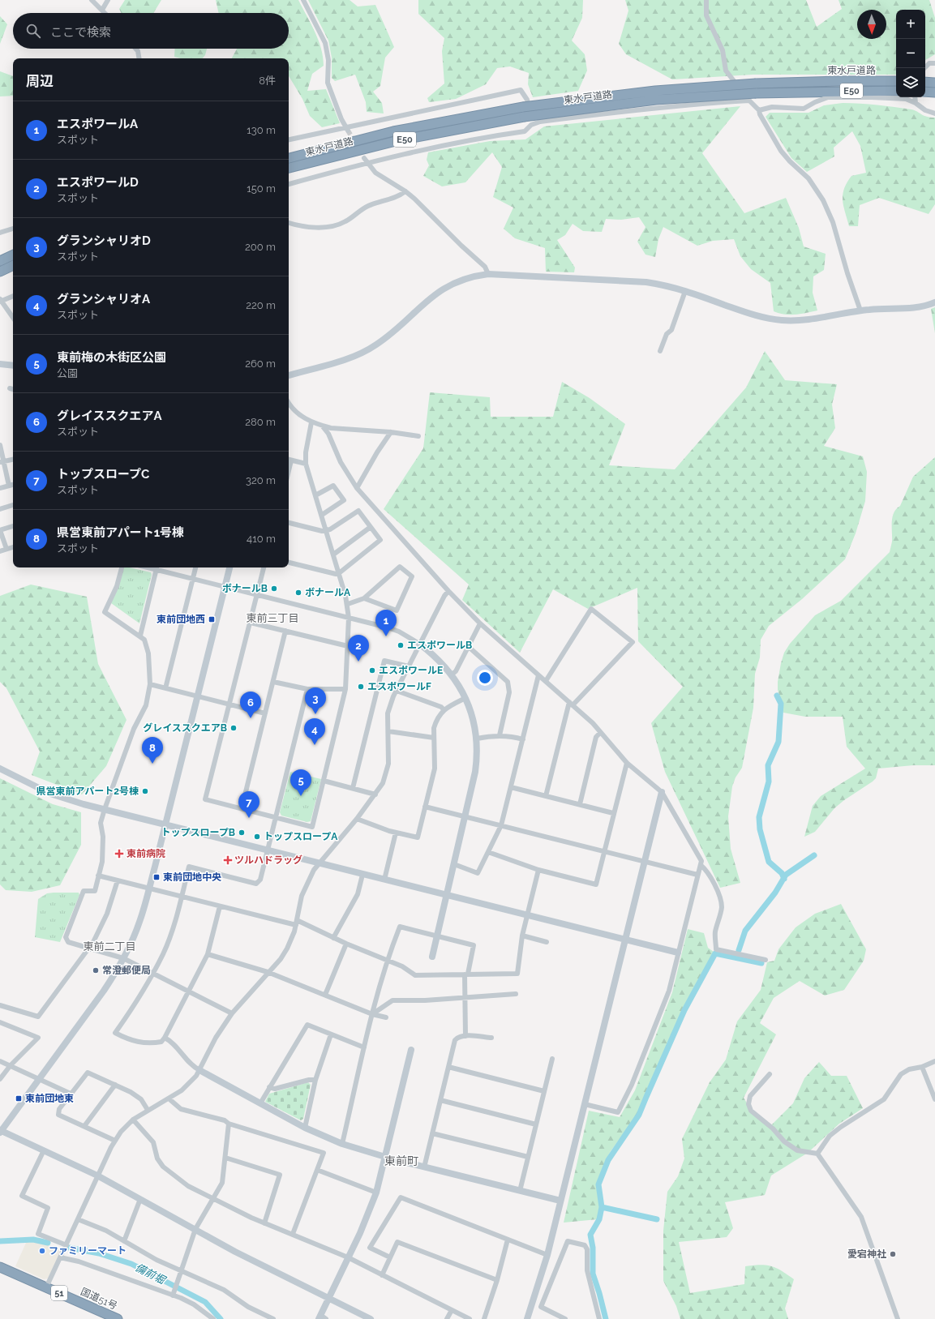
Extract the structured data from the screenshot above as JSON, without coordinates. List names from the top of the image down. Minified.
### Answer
{"streets":{"highway":["東水戸道路","E50","51","国道51号"]},"districts":["東前三丁目","東前二丁目","東前町"],"water":["備前堀"],"places":{"other":["ボナールB","ボナールA","エスポワールB","エスポワールE","エスポワールF","グレイススクエアB","県営東前アパート2号棟","トップスロープB","トップスロープA","常澄郵便局","ファミリーマート","愛宕神社"],"transit":["東前団地西","東前団地中央","東前団地東"],"health":["東前病院","ツルハドラッグ"]},"north":"bottom","page":{"map_buttons":["+","−"],"search":"ここで検索","heading":["周辺","8件"],"list":[{"mark":"1","name":"エスポワールA","note":"スポット","value":"130 m"},{"mark":"2","name":"エスポワールD","note":"スポット","value":"150 m"},{"mark":"3","name":"グランシャリオD","note":"スポット","value":"200 m"},{"mark":"4","name":"グランシャリオA","note":"スポット","value":"220 m"},{"mark":"5","name":"東前梅の木街区公園","note":"公園","value":"260 m"},{"mark":"6","name":"グレイススクエアA","note":"スポット","value":"280 m"},{"mark":"7","name":"トップスロープC","note":"スポット","value":"320 m"},{"mark":"8","name":"県営東前アパート1号棟","note":"スポット","value":"410 m"}],"pins":["1","2","3","6","4","8","5","7"]}}
